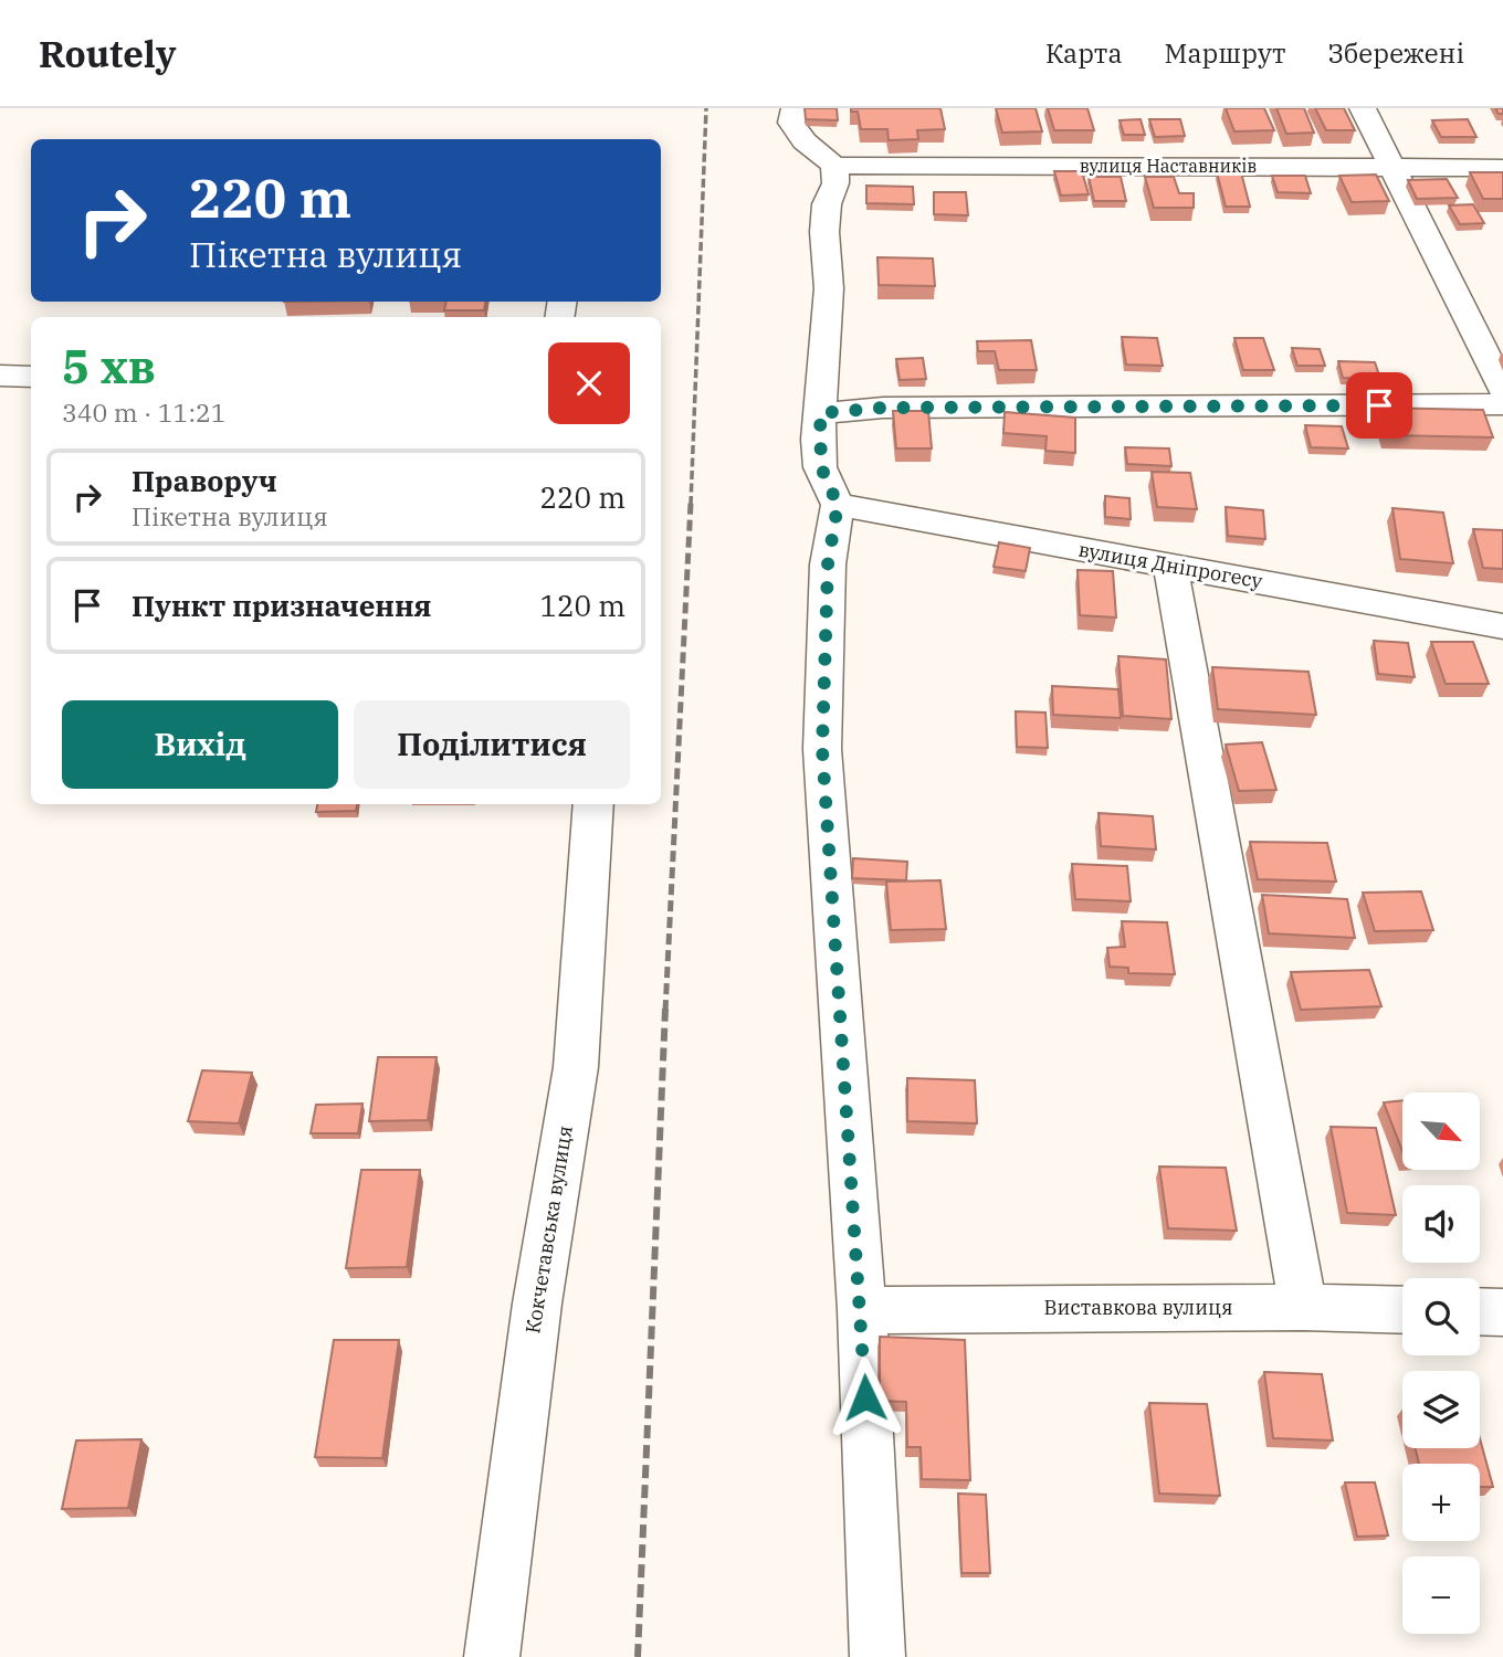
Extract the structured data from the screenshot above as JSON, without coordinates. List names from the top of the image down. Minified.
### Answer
{"streets":{"street":["вулиця Наставників","вулиця Дніпрогесу","Кокчетавська вулиця","Виставкова вулиця"]},"north":"bottom right","page":{"header":"Routely","nav":["Карта","Маршрут","Збережені"],"turn":["220 m","Пікетна вулиця"],"heading":["5 хв","340 m · 11:21"],"list":[{"name":"Праворуч","note":"Пікетна вулиця","value":"220 m"},{"name":"Пункт призначення","value":"120 m"}],"buttons":["Вихід","Поділитися"],"map_buttons":["+","−"]}}
